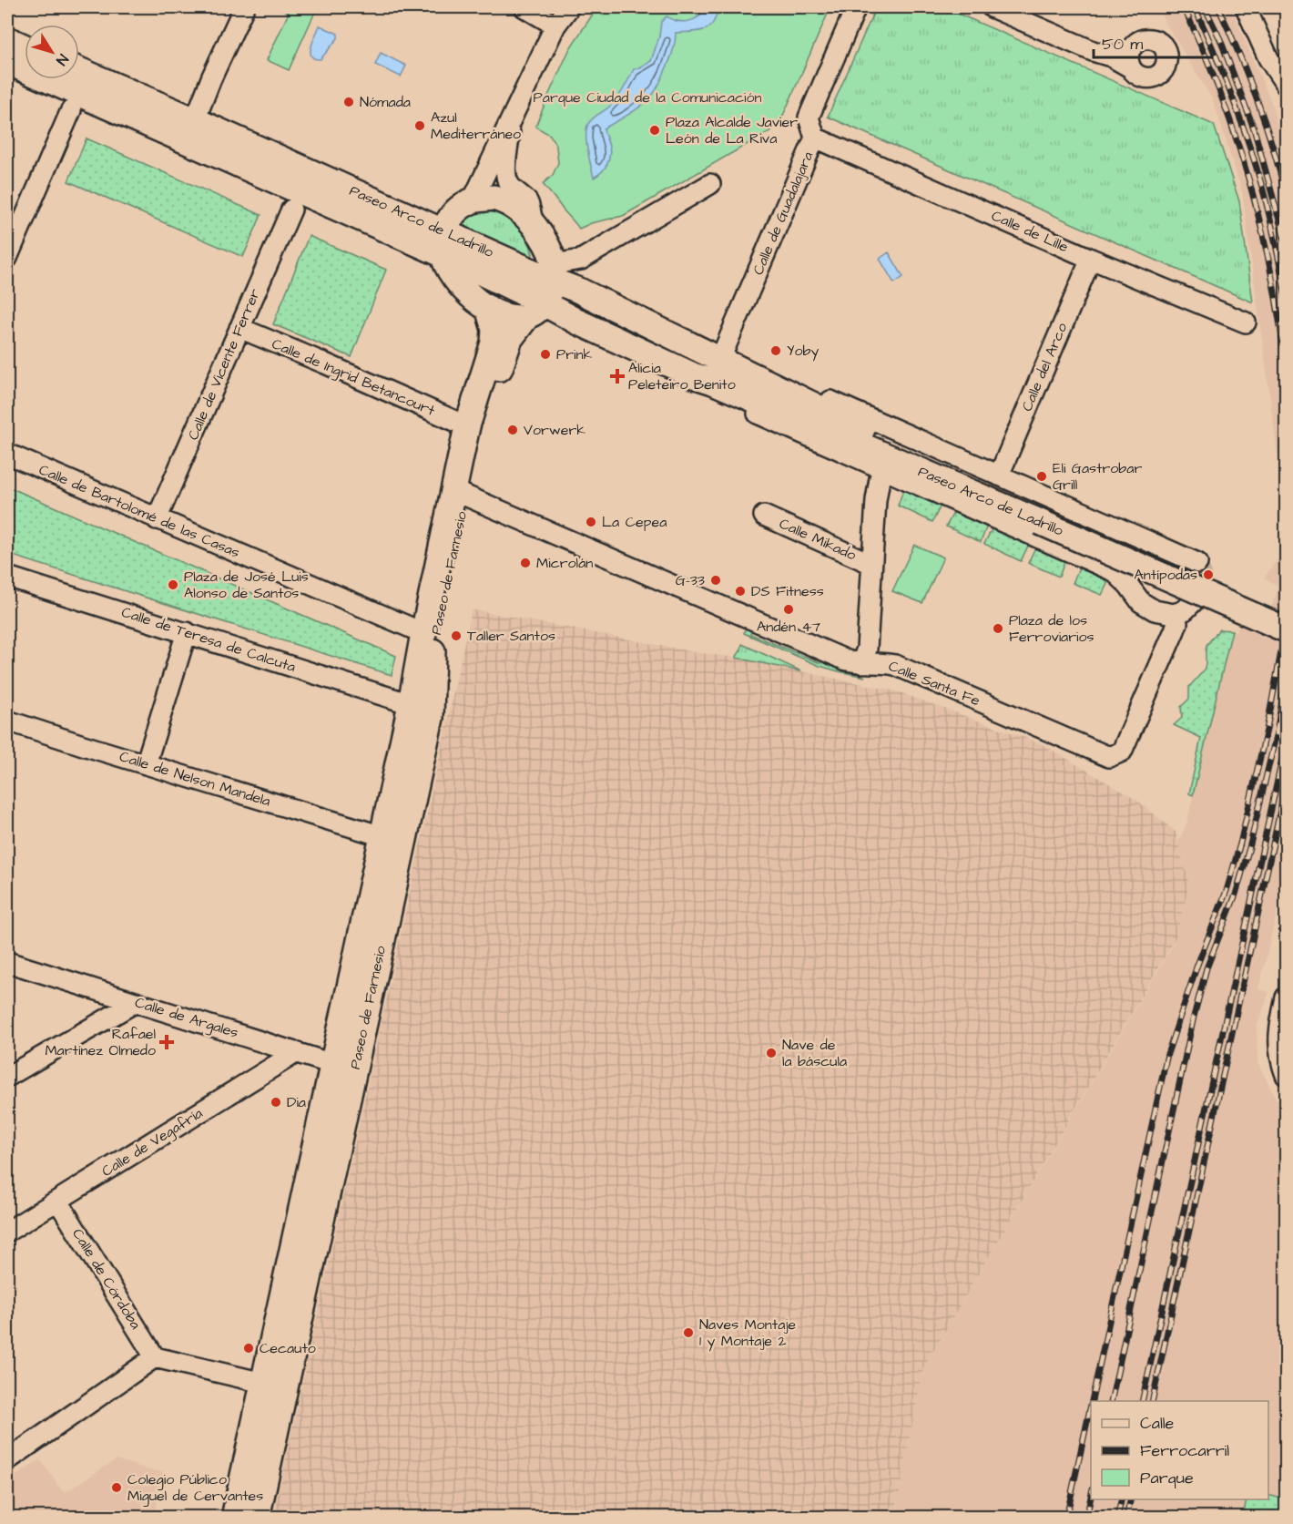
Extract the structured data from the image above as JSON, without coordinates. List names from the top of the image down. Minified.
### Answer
{"streets":{"main road":["Paseo Arco de Ladrillo","Paseo de Farnesio"],"street":["Calle de Guadalajara","Calle de Lille","Calle de Vicente Ferrer","Calle del Arco","Calle de Ingrid Betancourt","Calle de Bartolomé de las Casas","Calle Mikado","Calle de Teresa de Calcuta","Calle Santa Fe","Calle de Nelson Mandela","Calle de Argales","Calle de Vegafría","Calle de Córdoba"]},"crossings":[["Calle de Guadalajara","Paseo Arco de Ladrillo"],["Calle de Guadalajara","Calle de Lille"],["Paseo Arco de Ladrillo","Calle del Arco"],["Paseo Arco de Ladrillo","Calle Mikado"],["Paseo Arco de Ladrillo","Paseo de Farnesio"],["Calle de Lille","Calle del Arco"],["Calle de Vicente Ferrer","Calle de Ingrid Betancourt"],["Calle de Vicente Ferrer","Calle de Bartolomé de las Casas"],["Calle de Ingrid Betancourt","Paseo de Farnesio"],["Calle de Bartolomé de las Casas","Paseo de Farnesio"],["Calle Mikado","Calle Santa Fe"],["Paseo de Farnesio","Calle de Teresa de Calcuta"],["Paseo de Farnesio","Calle Santa Fe"],["Paseo de Farnesio","Calle de Nelson Mandela"],["Paseo de Farnesio","Calle de Argales"],["Calle de Argales","Calle de Vegafría"],["Calle de Vegafría","Calle de Córdoba"]],"parks":["Parque Ciudad de la Comunicación"],"places":{"other":["Nómada","Azul Mediterráneo","Plaza Alcalde Javier León de La Riva","Yoby","Prink","Vorwerk","Eli Gastrobar Grill","La Cepea","Microlán","Antípodas","G-33","Plaza de José Luis Alonso de Santos","DS Fitness","Andén 47","Plaza de los Ferroviarios","Taller Santos","Nave de la báscula","Dia","Naves Montaje 1 y Montaje 2","Cecauto","Colegio Público Miguel de Cervantes"],"health":["Alicia Peleteiro Benito","Rafael Martínez Olmedo"]},"legend":["Calle","Ferrocarril","Parque"],"scale_bar":"50 m","north":"bottom right"}
